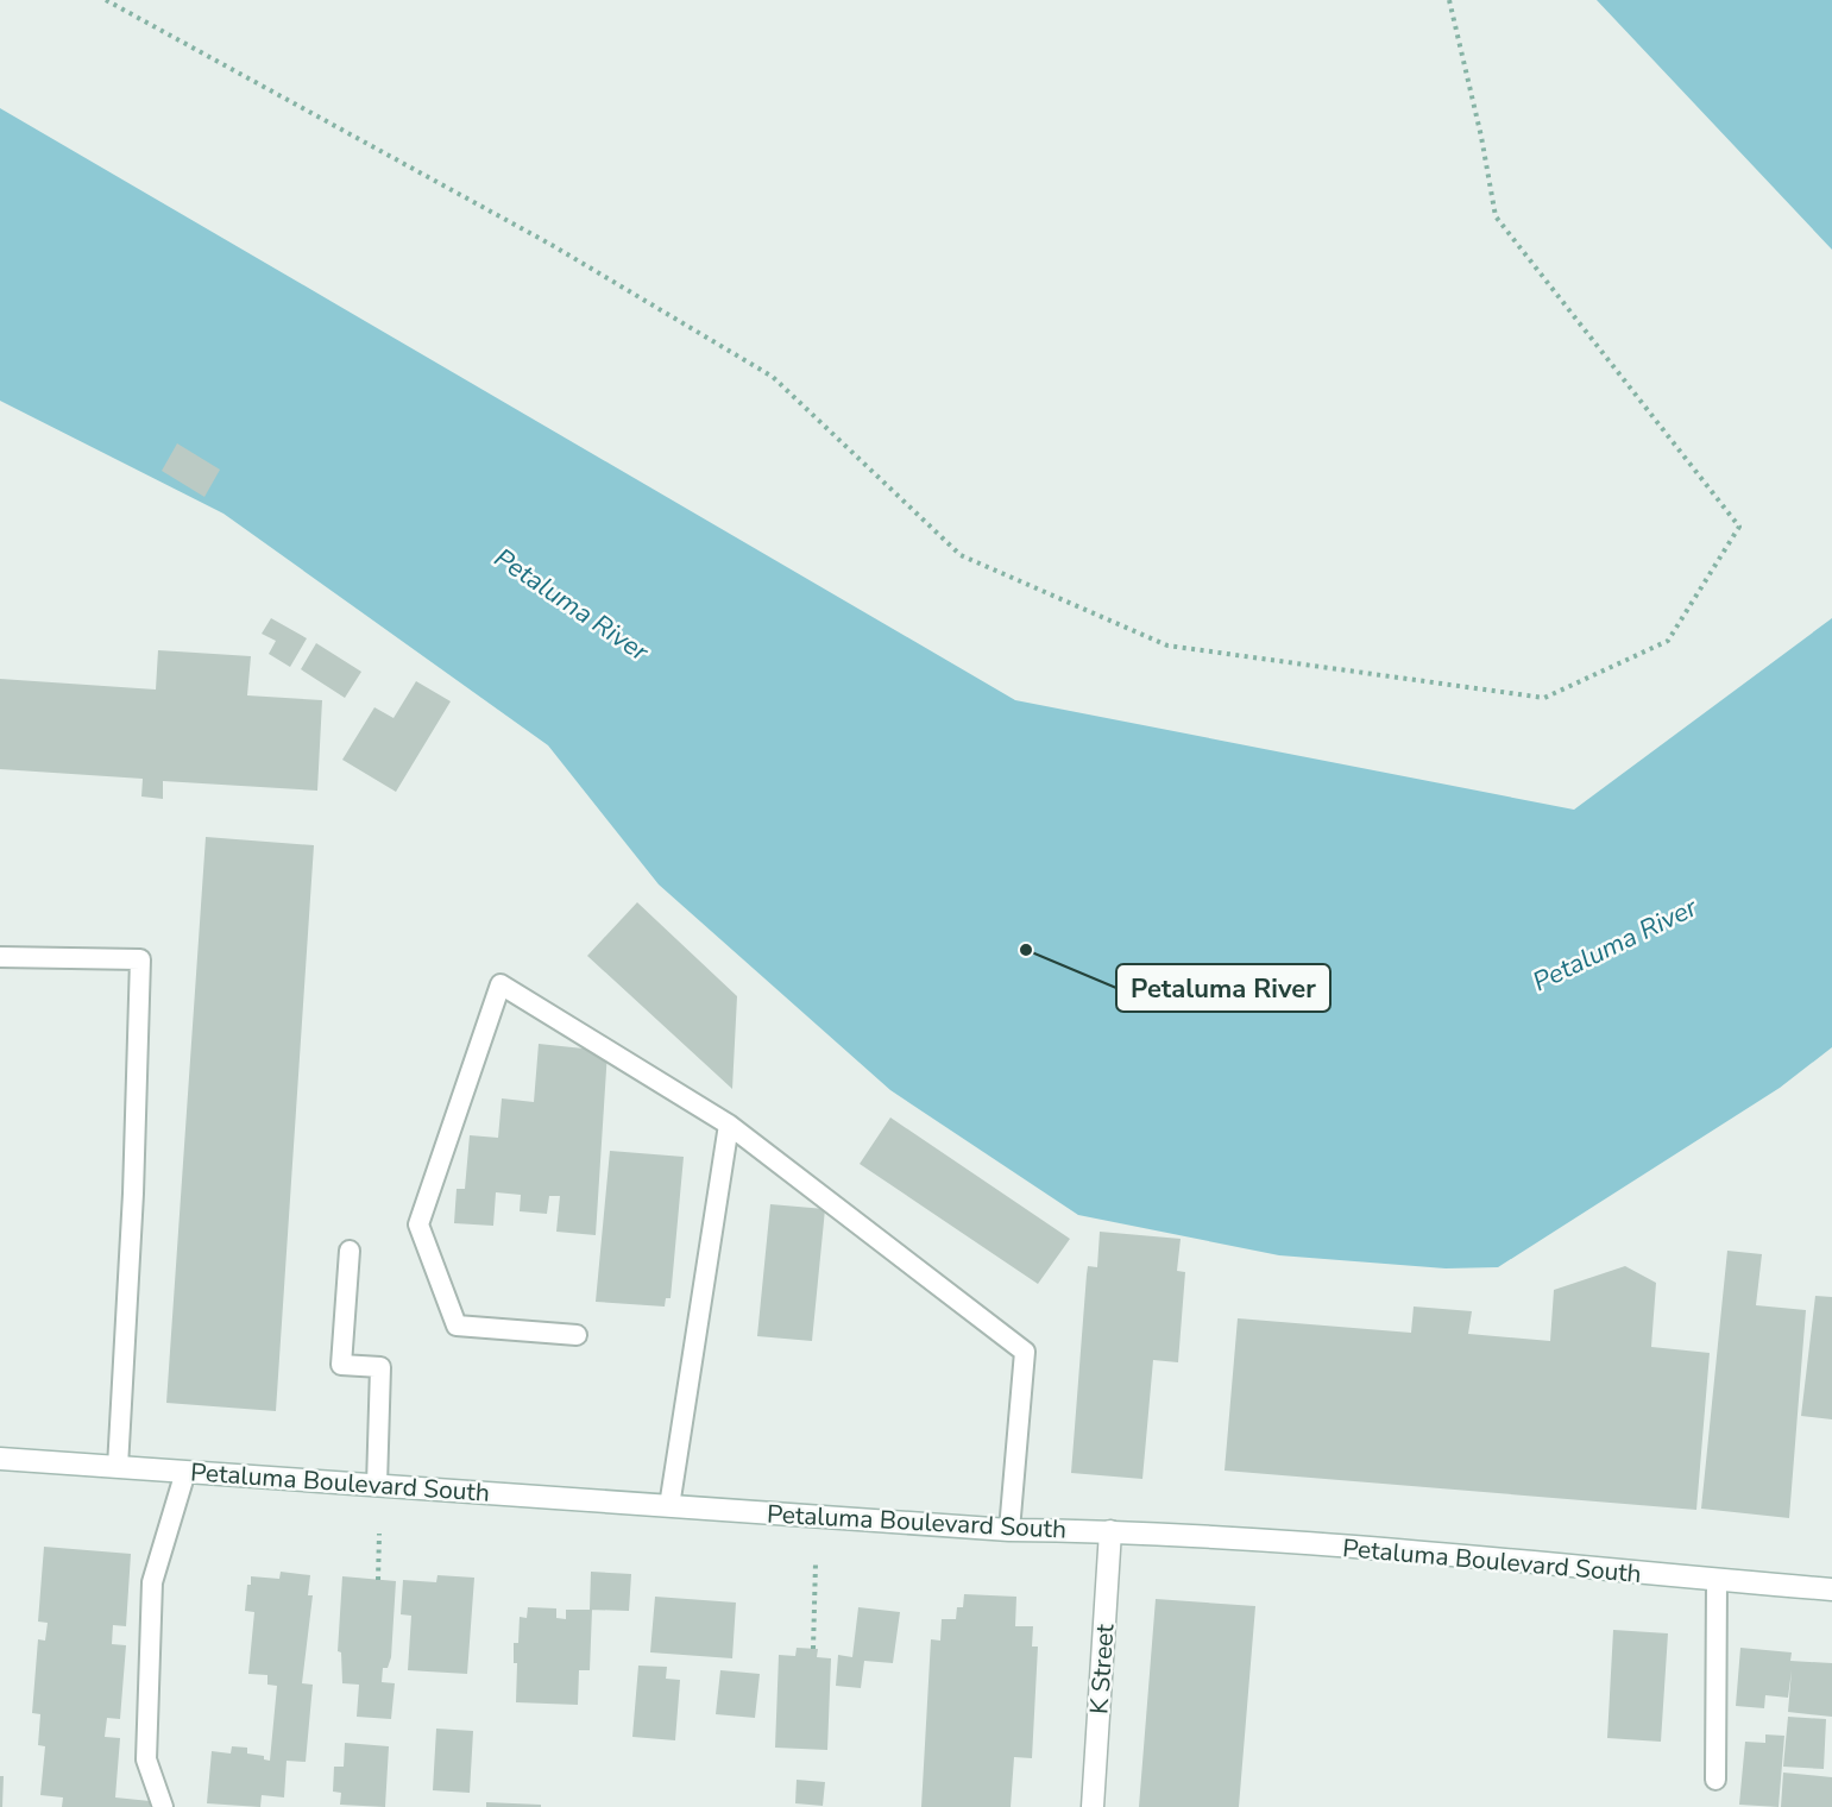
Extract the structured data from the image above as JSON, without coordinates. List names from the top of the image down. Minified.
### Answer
{"streets":{"main road":["Petaluma Boulevard South","K Street"]},"crossings":[["Petaluma Boulevard South","K Street"]],"water":["Petaluma River"],"places":["Petaluma River"]}
